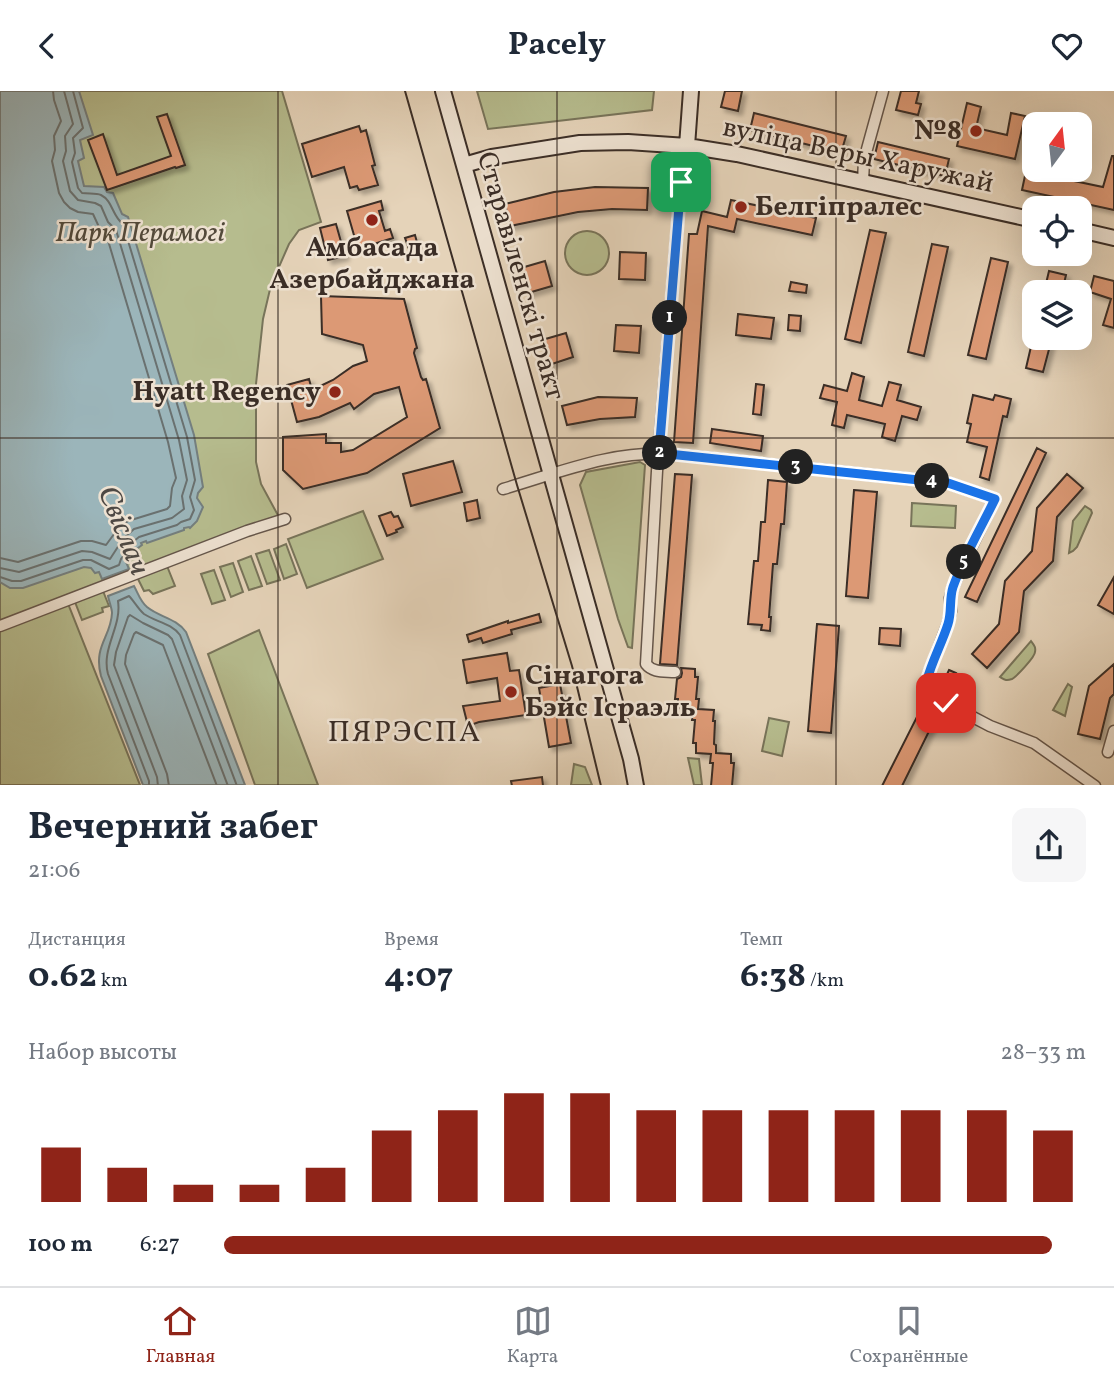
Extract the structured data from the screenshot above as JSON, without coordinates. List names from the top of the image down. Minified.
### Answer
{"streets":{"main road":["вуліца Веры Харужай","Старавіленскі тракт"]},"crossings":[["вуліца Веры Харужай","Старавіленскі тракт"]],"districts":["ПЯРЭСПА"],"water":["Свіслач"],"parks":["Парк Перамогі"],"places":["№8","Белгіпралес","Амбасада Азербайджана","Hyatt Regency","Сінагога Бэйс Ісраэль"],"north":"top","page":{"header":"Pacely","pins":["1","2","3","4","5"],"heading":["Вечерний забег","21:06"],"stats":[["Дистанция","0.62 km"],["Время","4:07"],["Темп","6:38 /km"]],"chart":["Набор высоты","28–33 m"],"list":[{"name":"100 m","note":"6:27"}],"tabs":["Главная","Карта","Сохранённые"]}}
